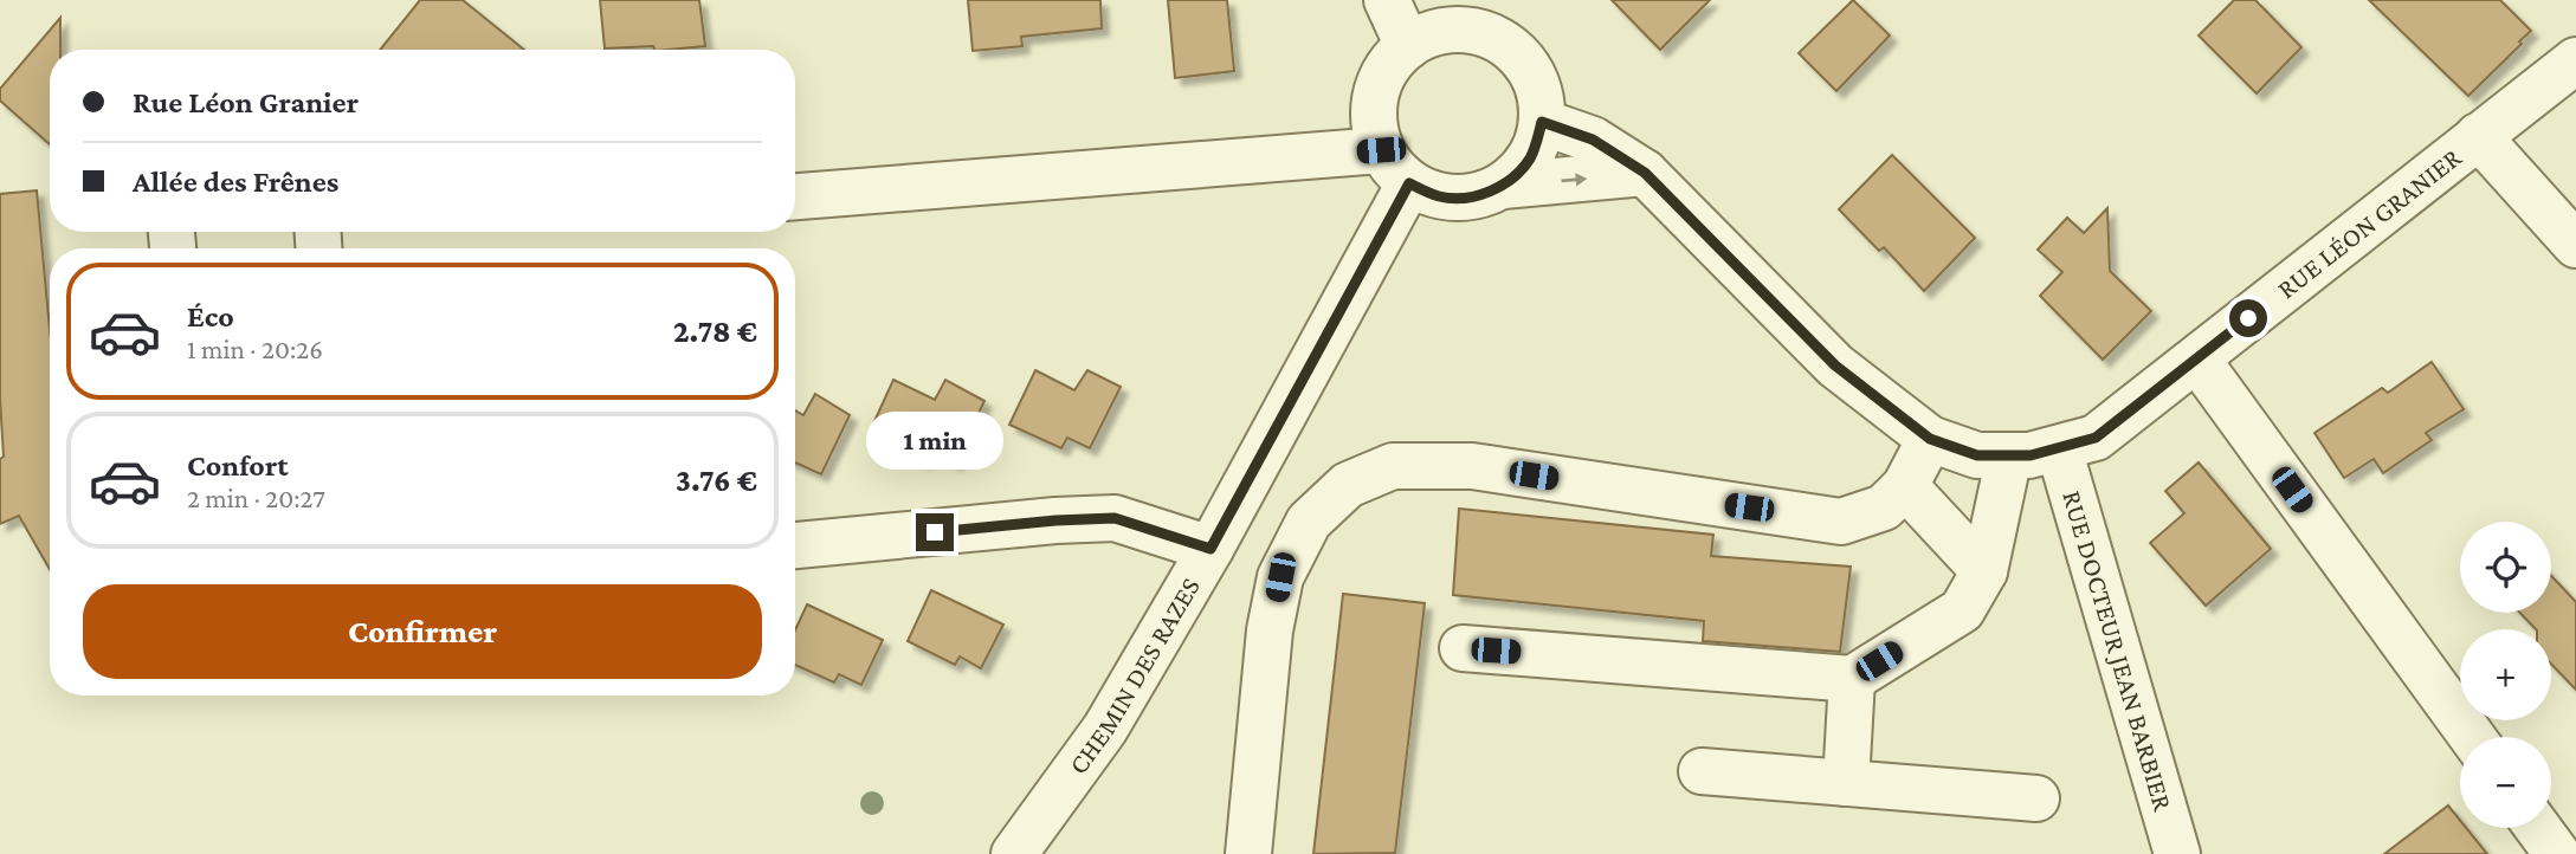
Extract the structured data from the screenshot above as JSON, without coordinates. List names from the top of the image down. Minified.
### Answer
{"streets":{"street":["RUE LÉON GRANIER","RUE DOCTEUR JEAN BARBIER","CHEMIN DES RAZES"]},"crossings":[["RUE LÉON GRANIER","RUE DOCTEUR JEAN BARBIER"],["RUE LÉON GRANIER","CHEMIN DES RAZES"]],"page":{"banner":["Rue Léon Granier","Allée des Frênes"],"list":[{"name":"Éco","note":"1 min · 20:26","value":"2.78 €"},{"name":"Confort","note":"2 min · 20:27","value":"3.76 €"}],"bubble":"1 min","map_buttons":["+","−"],"buttons":"Confirmer"}}
